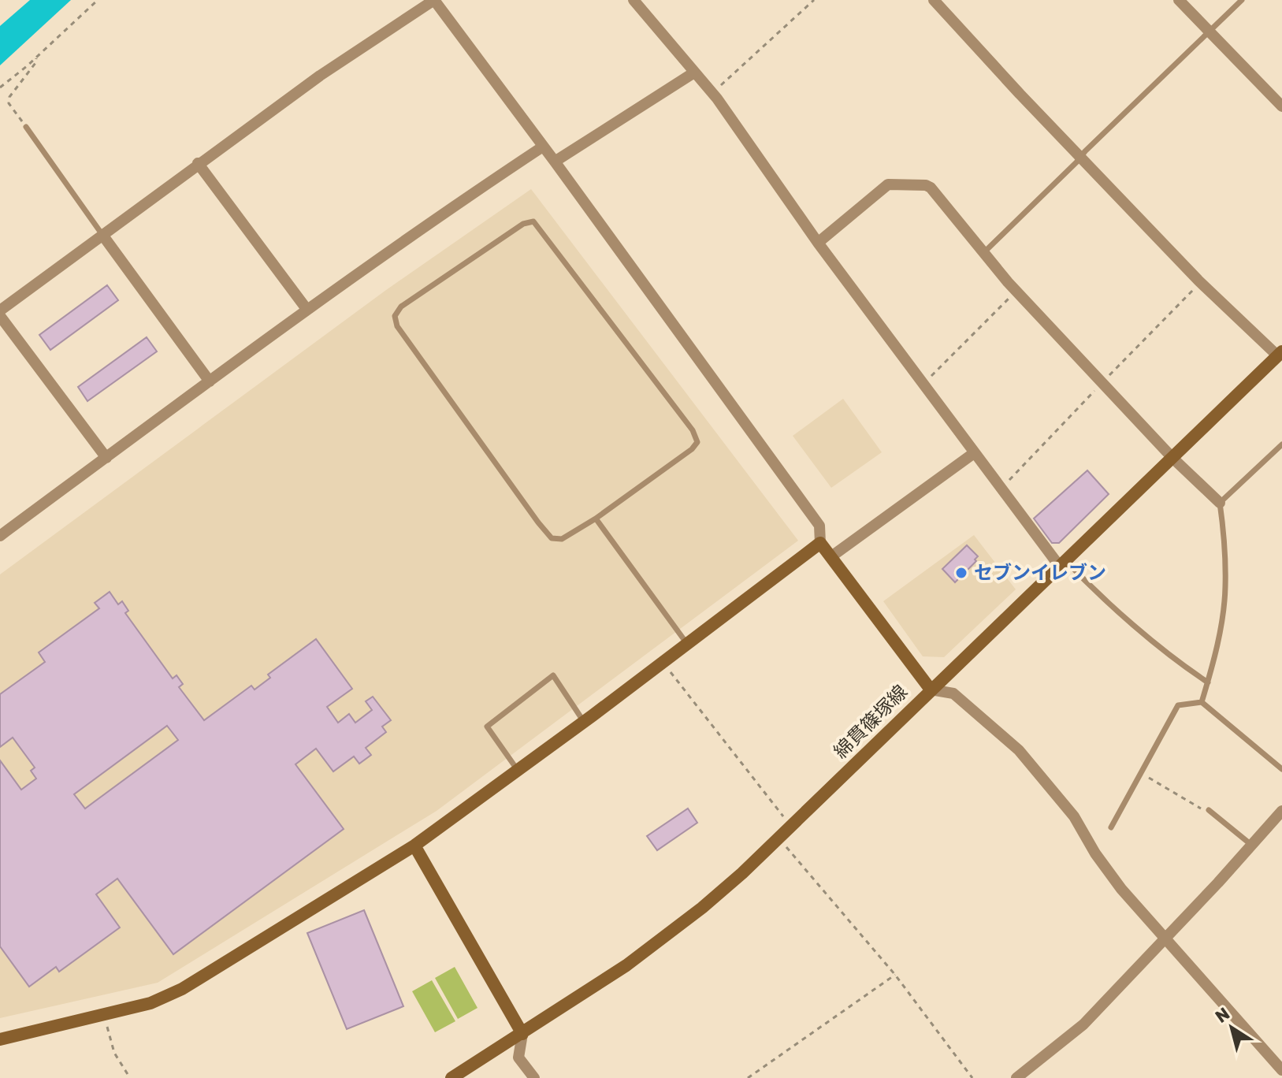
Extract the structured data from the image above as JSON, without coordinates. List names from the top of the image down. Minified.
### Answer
{"streets":{"street":["綿貫篠塚線"]},"places":["セブンイレブン"],"north":"top left"}
